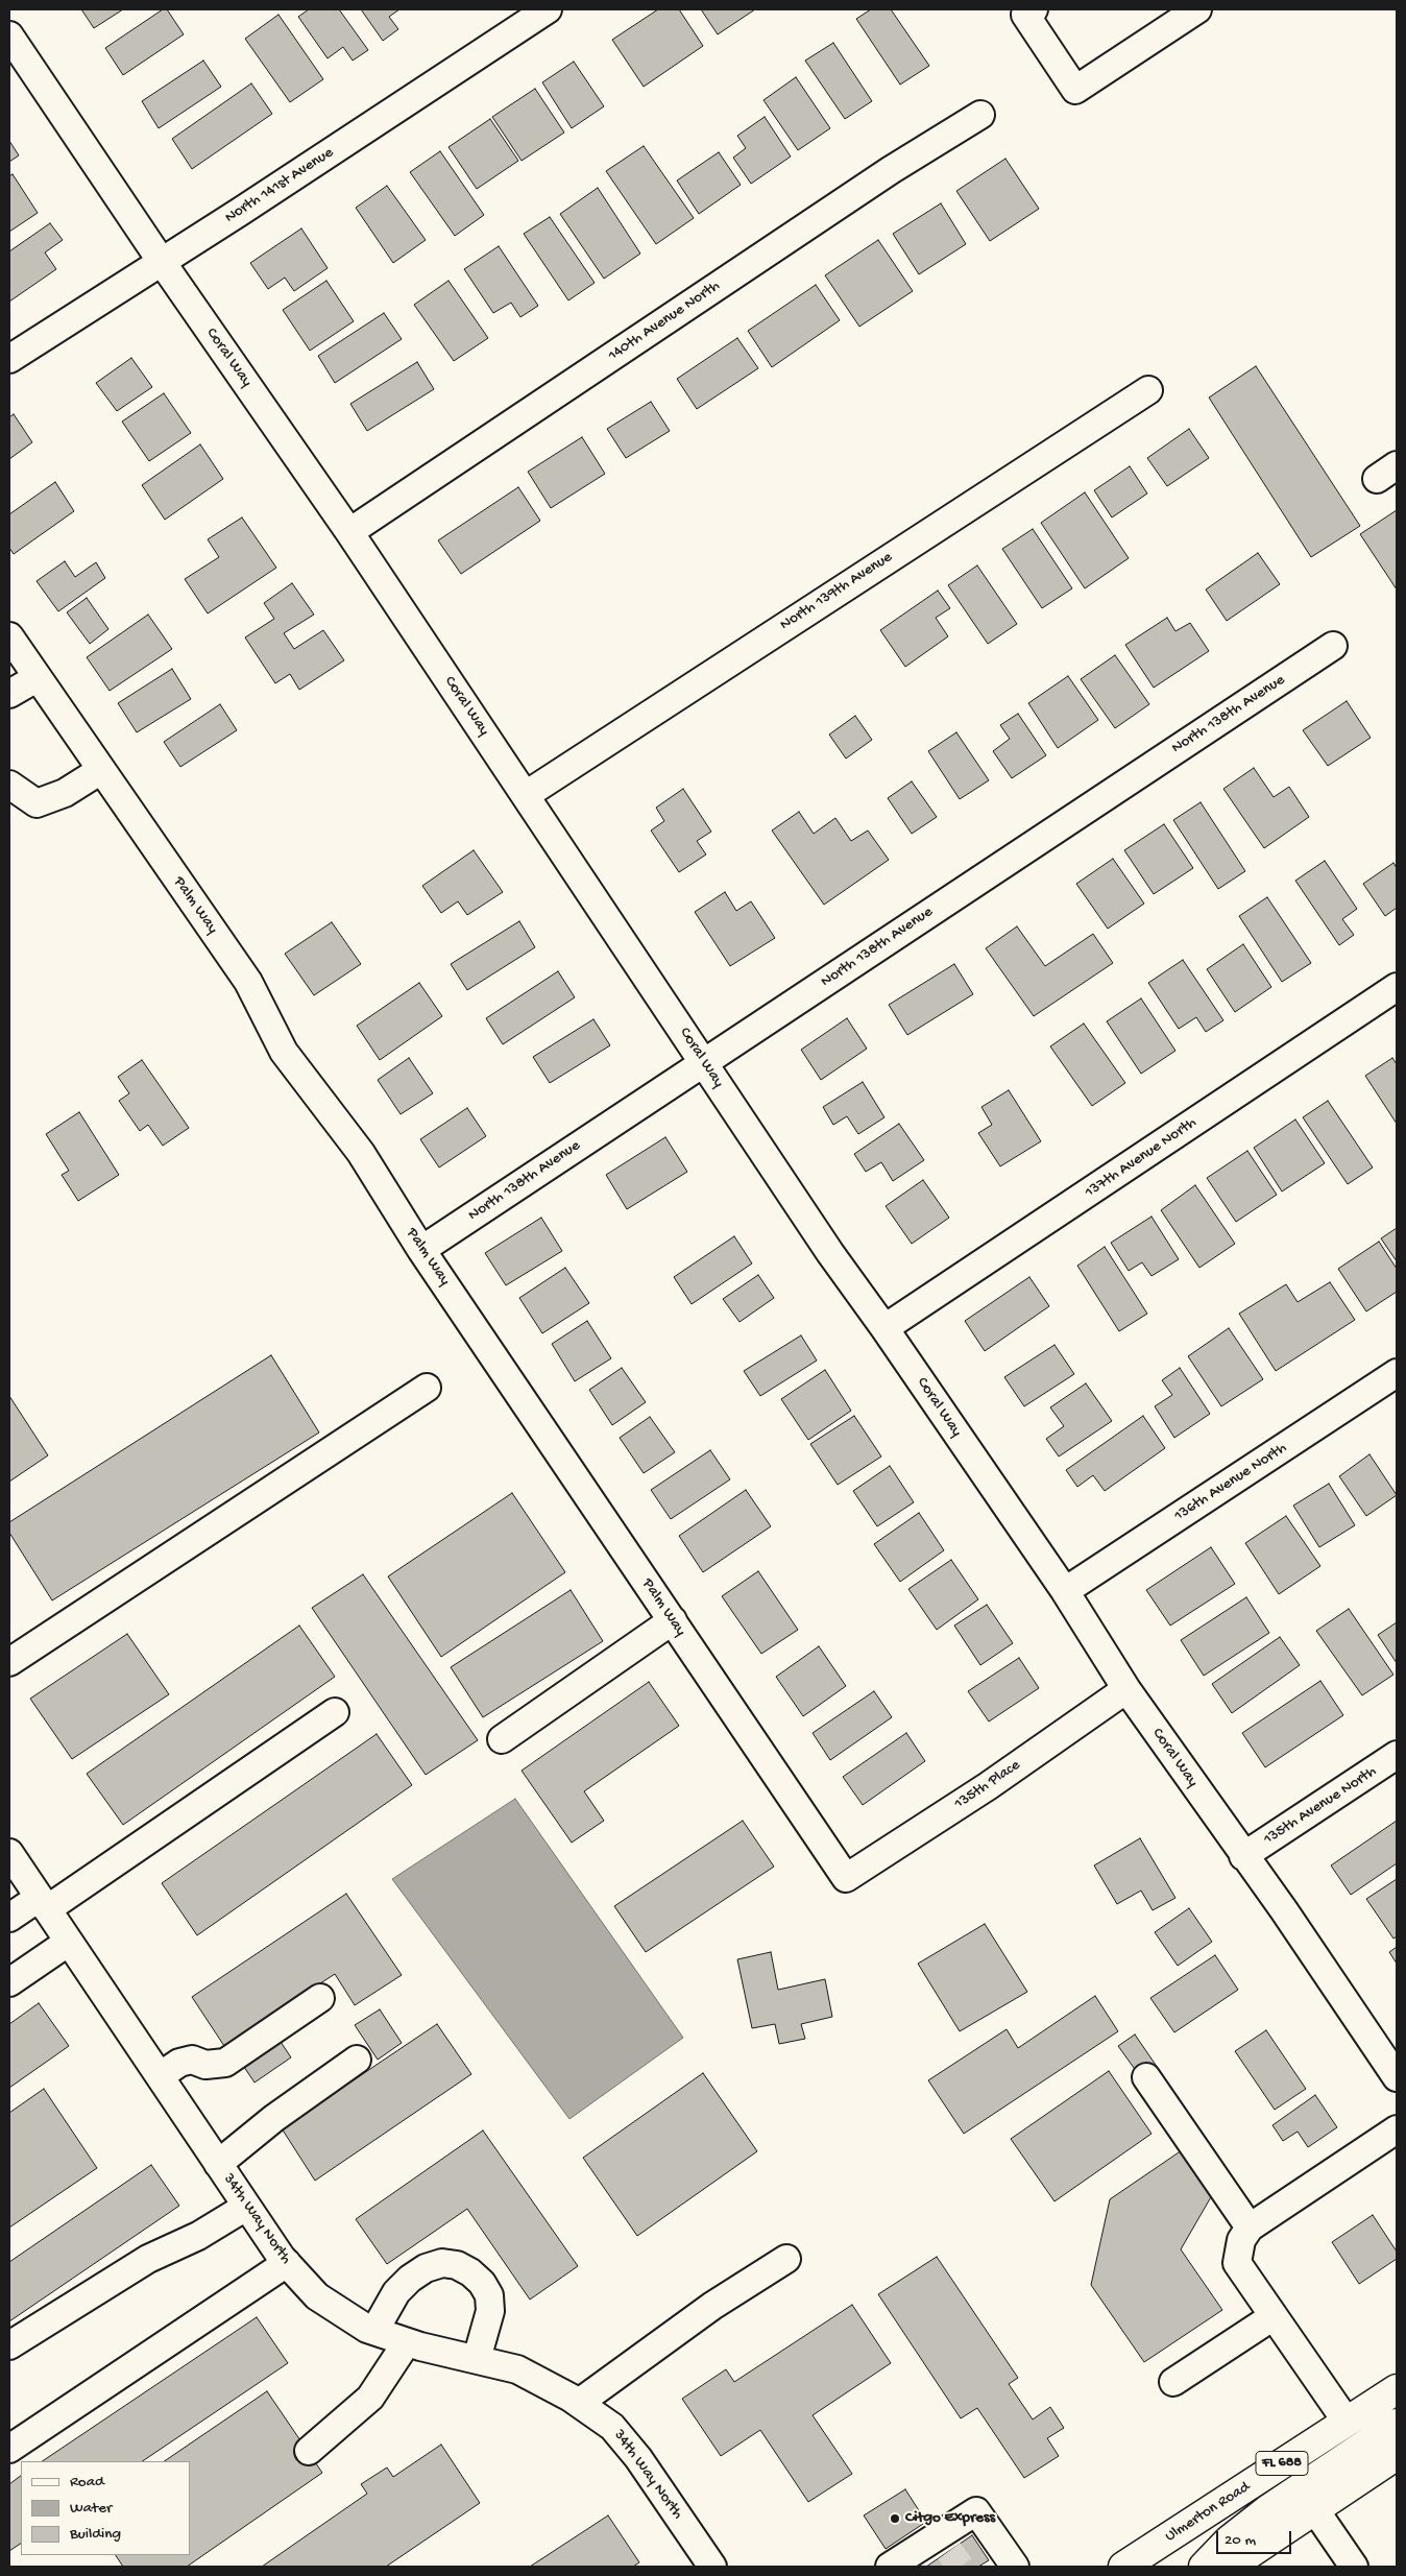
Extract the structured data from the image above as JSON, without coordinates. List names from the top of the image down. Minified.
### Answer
{"streets":{"main road":["FL 688","Ulmerton Road"],"street":["North 141st Avenue","140th Avenue North","Coral Way","North 139th Avenue","North 138th Avenue","Palm Way","137th Avenue North","136th Avenue North","135th Place","135th Avenue North","34th Way North"]},"crossings":[["North 141st Avenue","Coral Way"],["140th Avenue North","Coral Way"],["Coral Way","North 139th Avenue"],["Coral Way","North 138th Avenue"],["Coral Way","137th Avenue North"],["Coral Way","136th Avenue North"],["Coral Way","135th Place"],["Coral Way","135th Avenue North"],["North 138th Avenue","Palm Way"],["Palm Way","135th Place"]],"places":["Citgo Express"],"legend":["Road","Water","Building"],"scale_bar":"20 m"}
